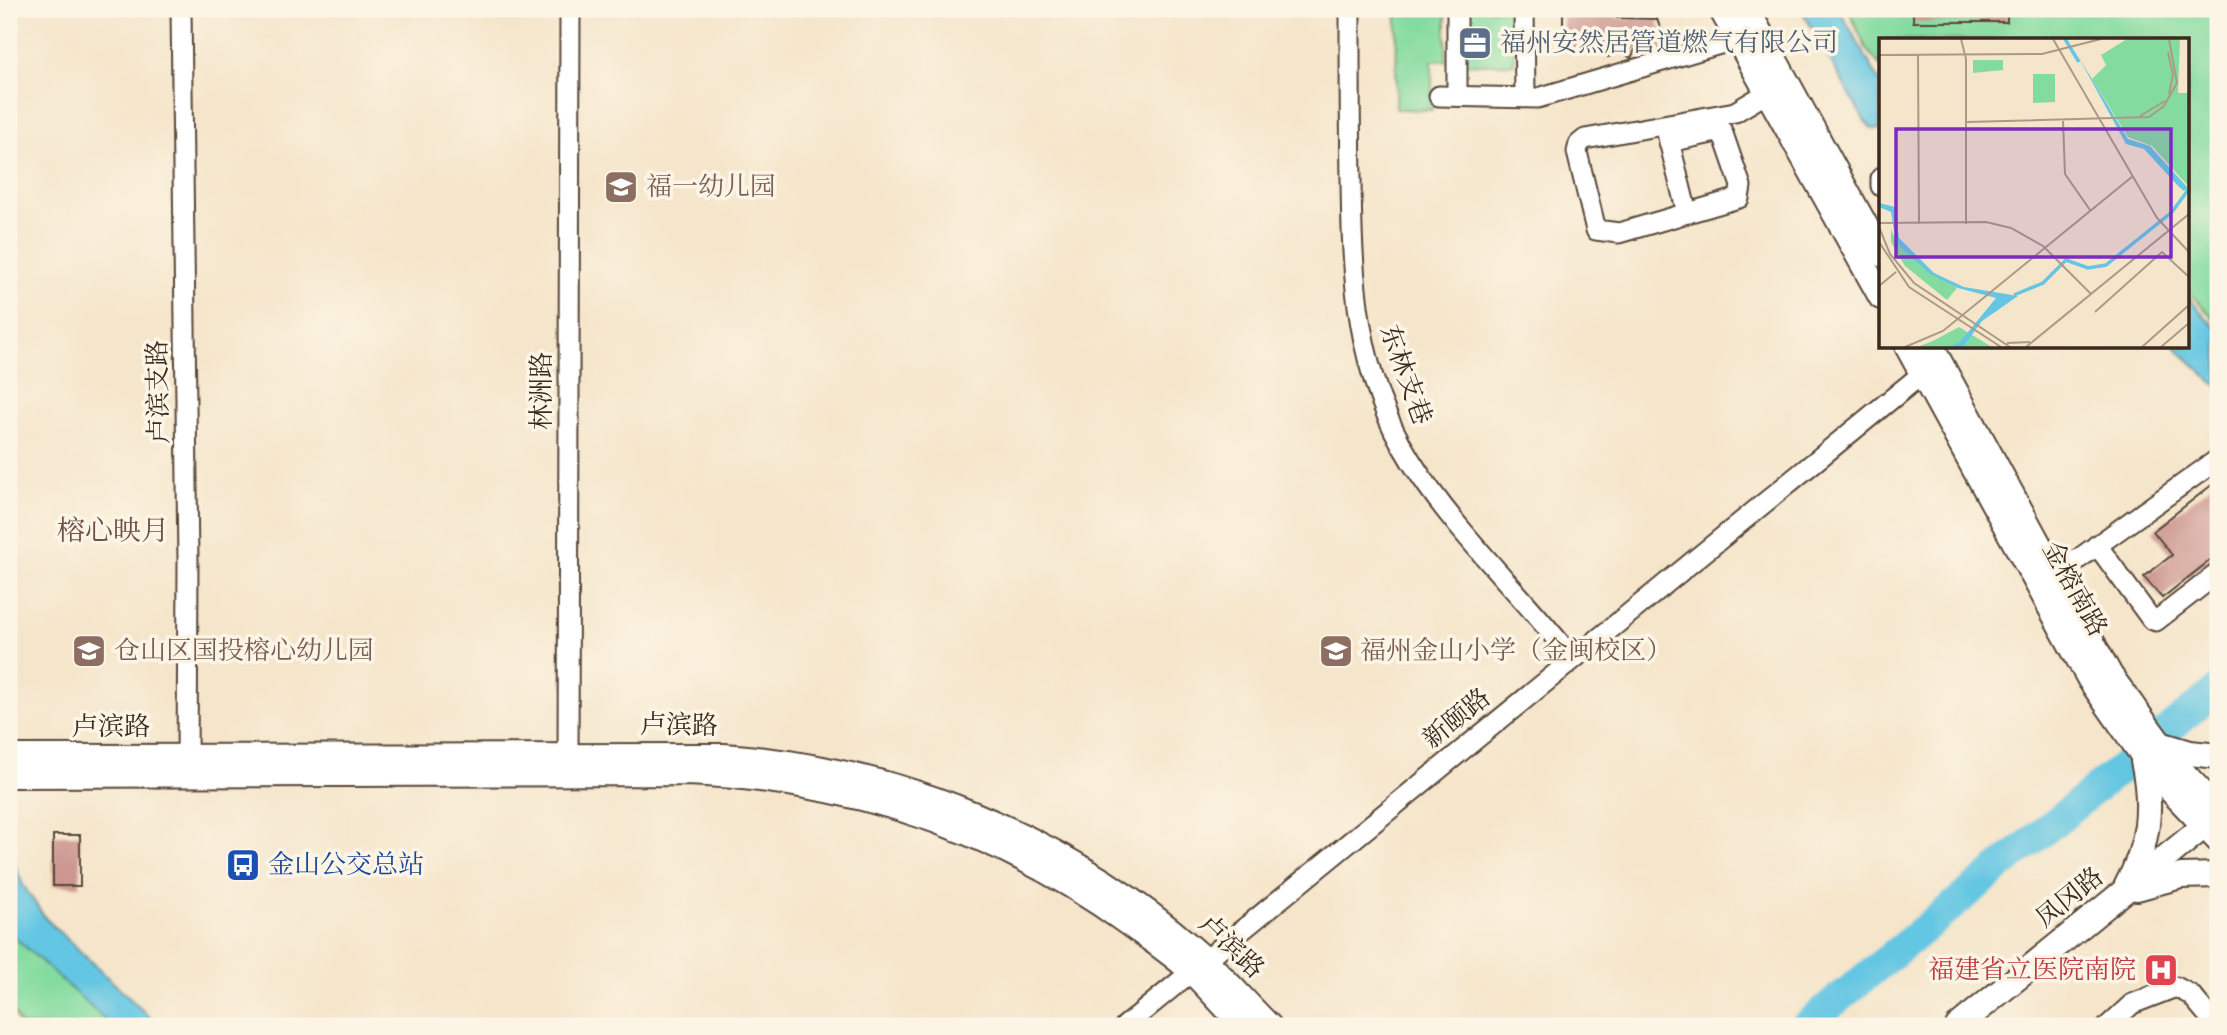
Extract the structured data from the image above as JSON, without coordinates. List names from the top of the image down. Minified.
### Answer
{"streets":{"main road":["金榕南路","卢滨路","凤冈路"],"street":["东林支巷","林洲路","卢滨支路","新颐路"]},"crossings":[["东林支巷","新颐路"],["林洲路","卢滨路"],["卢滨支路","卢滨路"],["金榕南路","新颐路"],["金榕南路","凤冈路"],["新颐路","卢滨路"]],"districts":["榕心映月"],"places":{"office":["福州安然居管道燃气有限公司"],"school or university":["福一幼儿园","仓山区国投榕心幼儿园","福州金山小学（金闽校区）"],"bus stop":["金山公交总站"],"hospital":["福建省立医院南院"]}}
